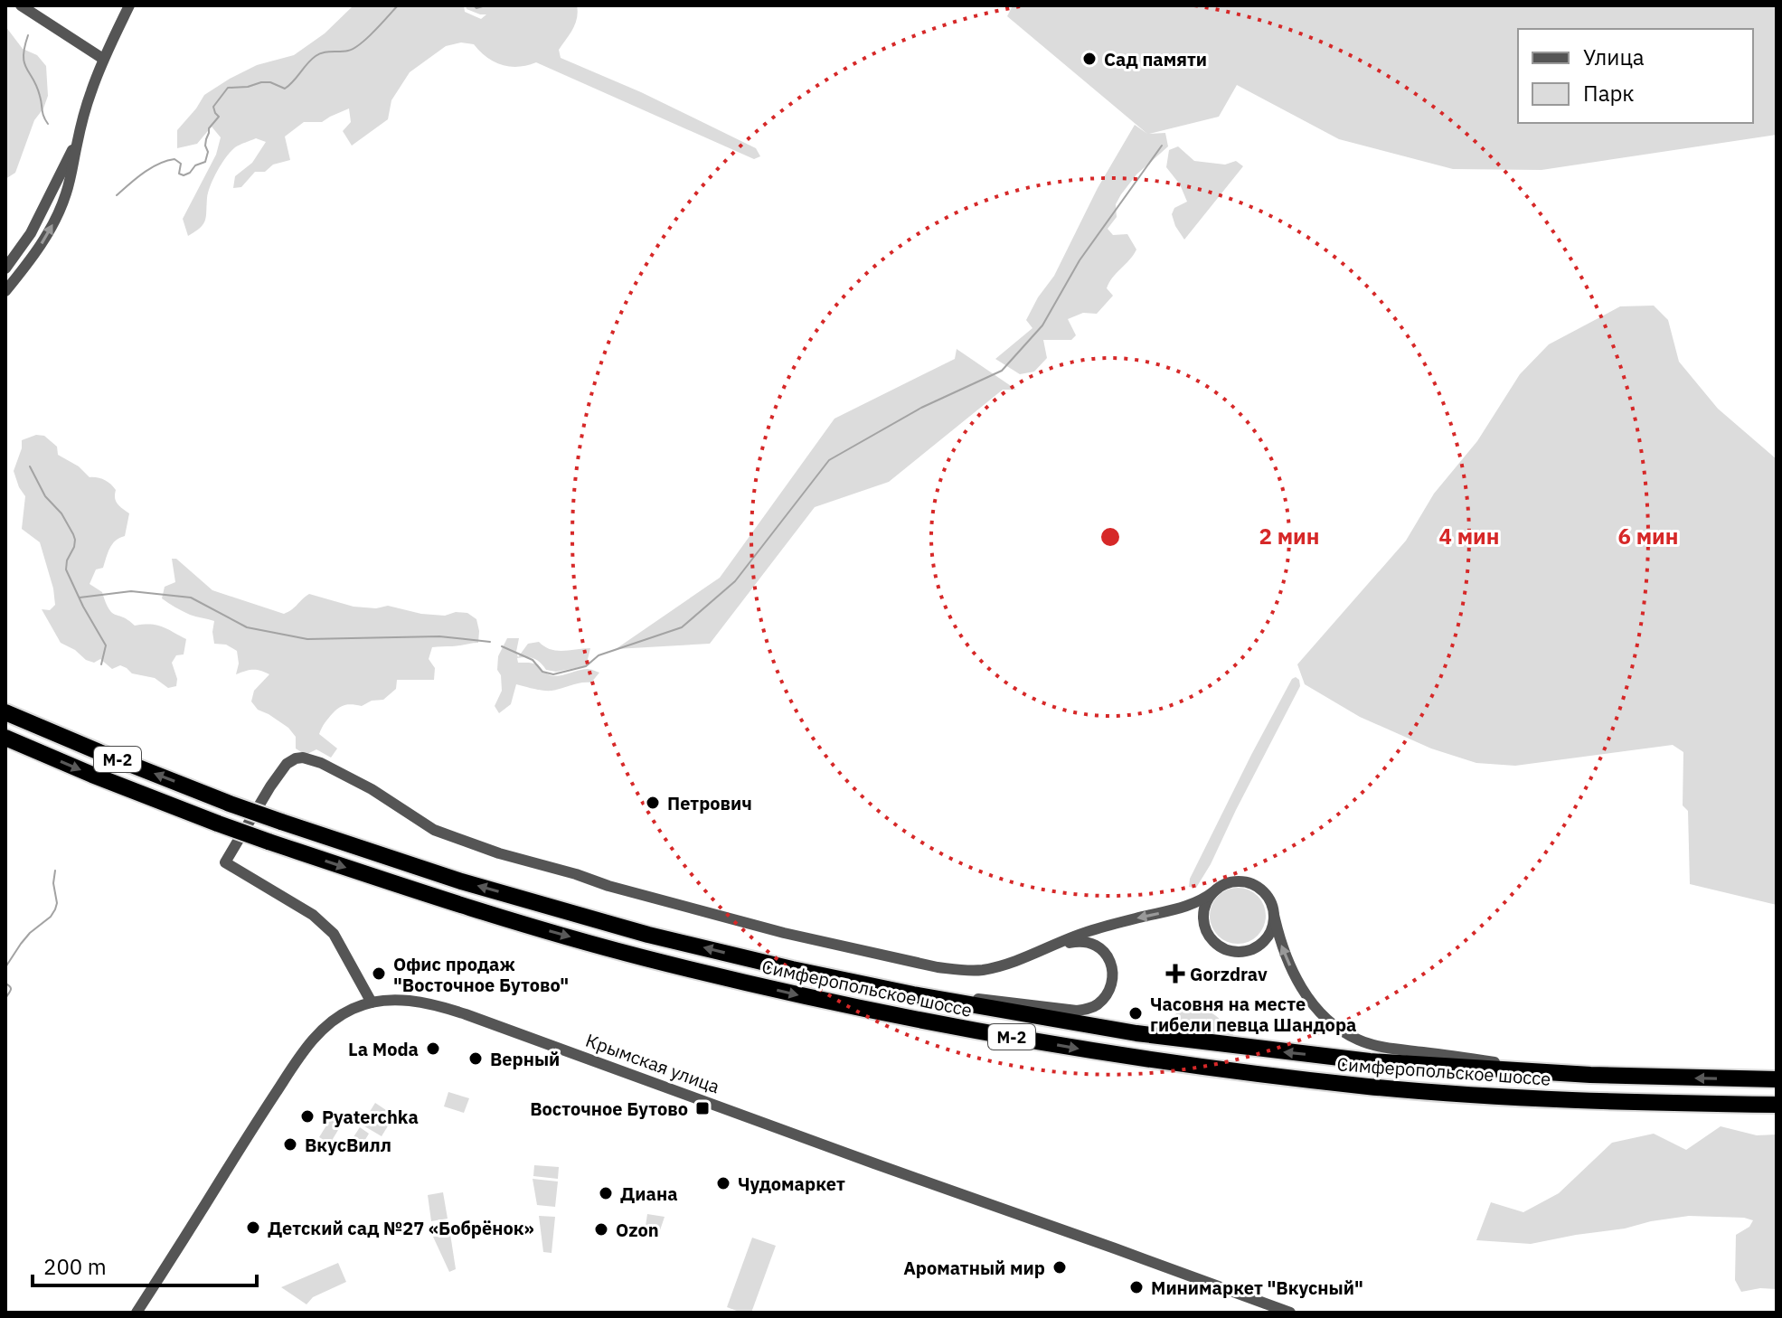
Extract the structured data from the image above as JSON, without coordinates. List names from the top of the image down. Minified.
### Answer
{"streets":{"highway":["М-2","Симферопольское шоссе"],"street":["Крымская улица"]},"places":{"other":["Сад памяти","Петрович","Офис продаж \"Восточное Бутово\"","Часовня на месте гибели певца Шандора","La Moda","Верный","Pyaterchka","ВкусВилл","Чудомаркет","Диана","Детский сад №27 «Бобрёнок»","Ozon","Ароматный мир","Минимаркет \"Вкусный\""],"health":["Gorzdrav"],"transit":["Восточное Бутово"]},"legend":["Улица","Парк"],"scale_bar":"200 m","rings":["2 мин","4 мин","6 мин"]}
